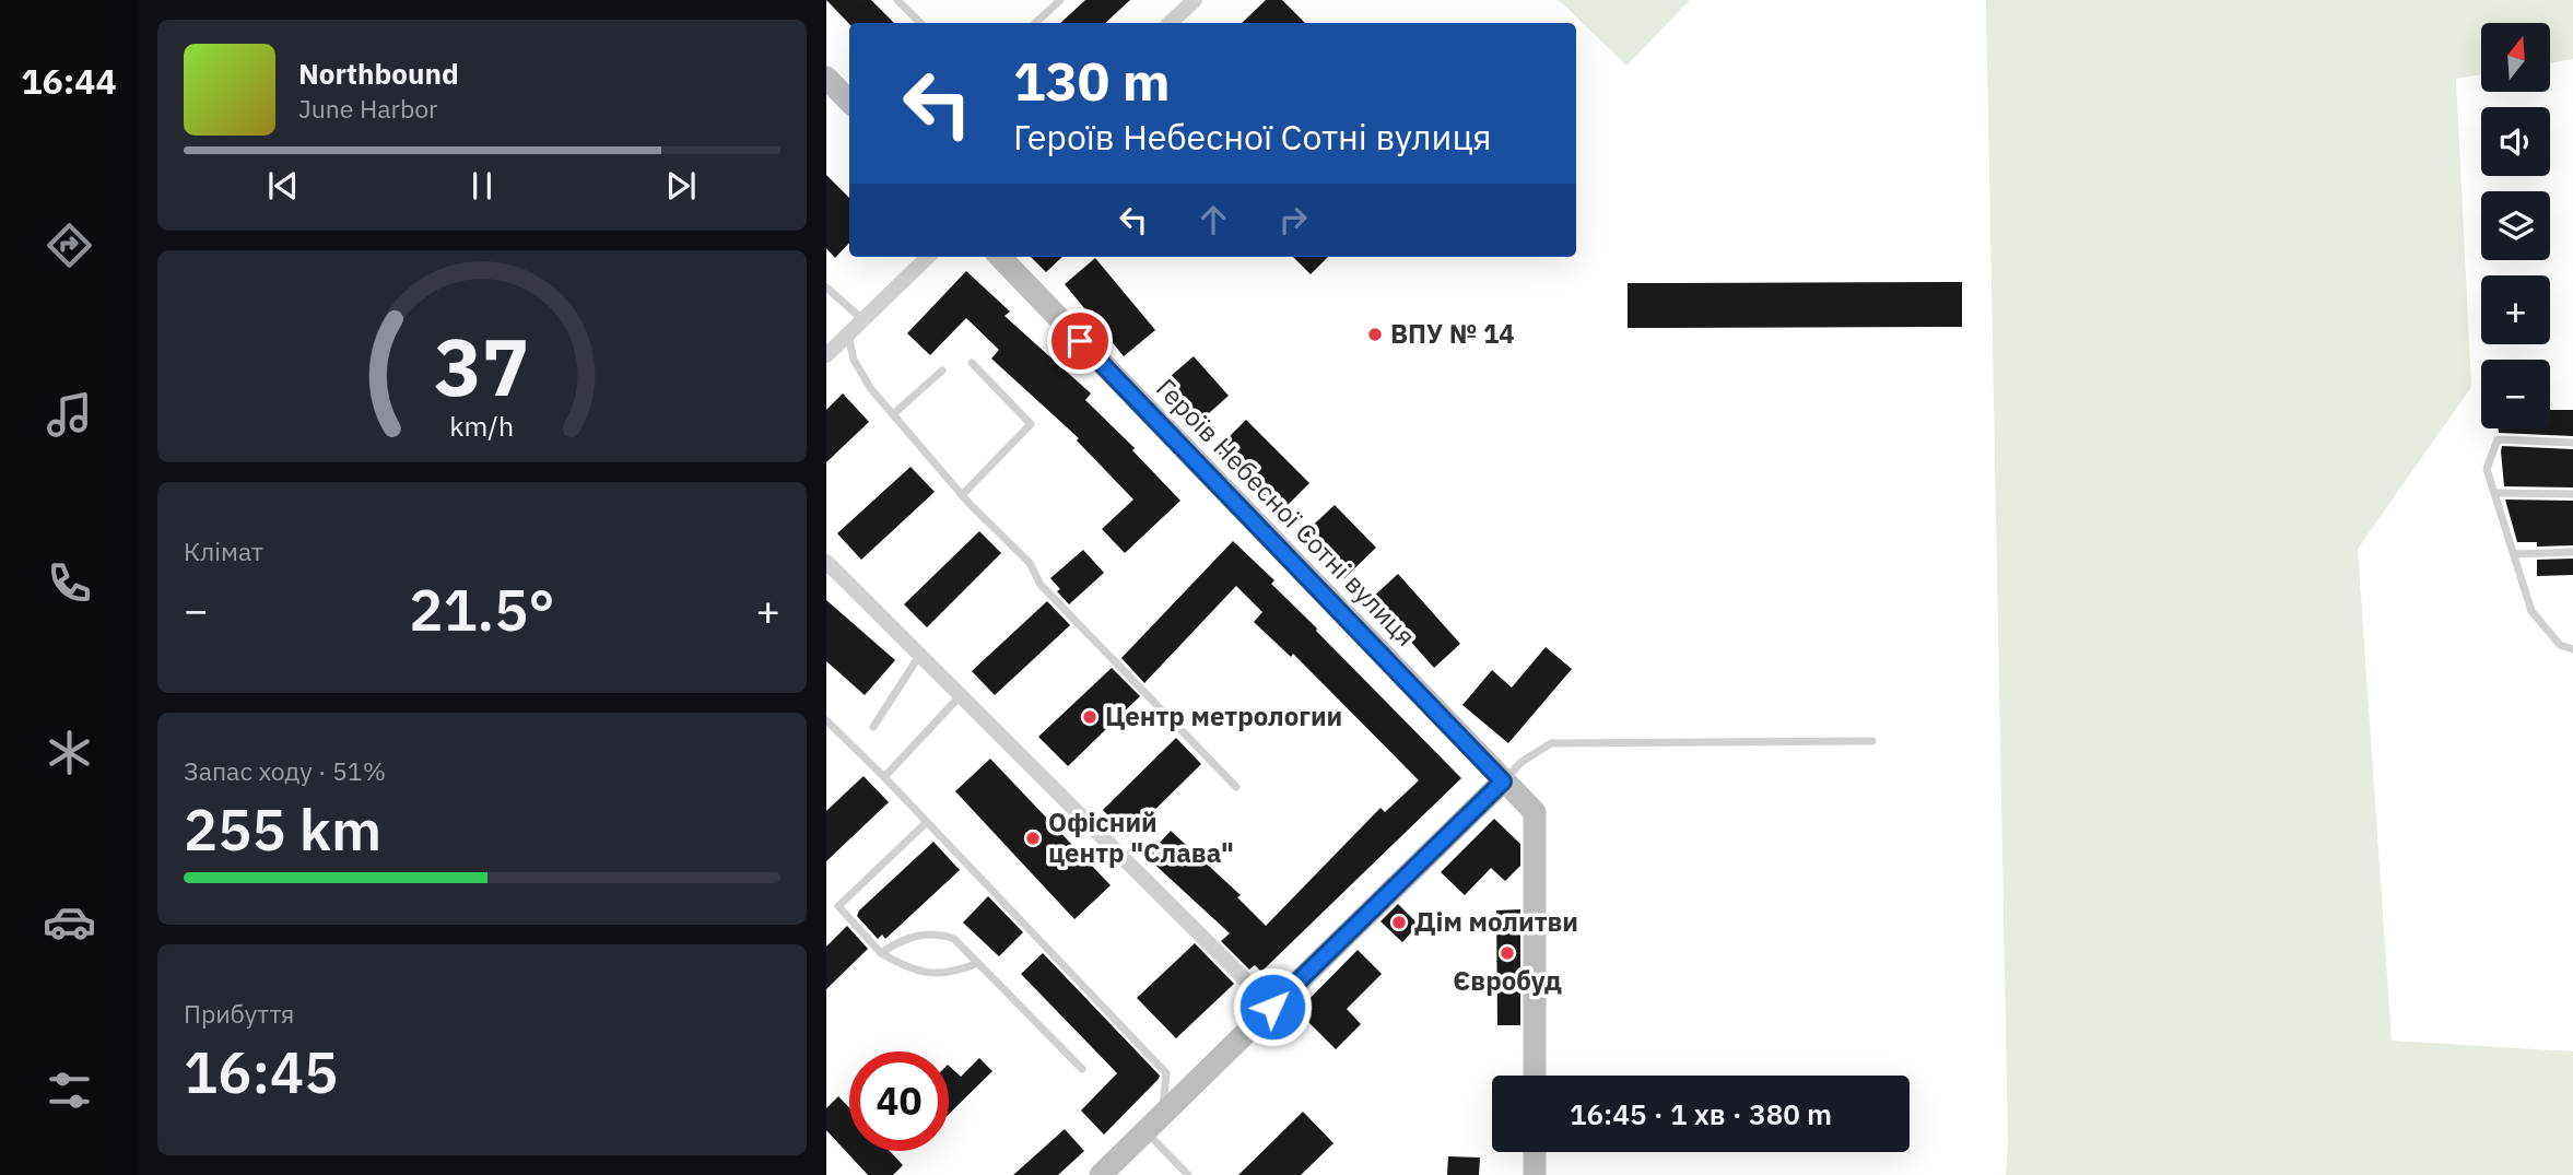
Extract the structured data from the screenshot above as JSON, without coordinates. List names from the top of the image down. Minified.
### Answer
{"streets":{"street":["Героїв Небесної Сотні вулиця"]},"places":["ВПУ № 14","Центр метрологии","Офісний центр \"Слава\"","Дім молитви","Євробуд"],"north":"top","page":{"tabs":"16:44","map_buttons":["+","−"],"turn":["130 m","Героїв Небесної Сотні вулиця"],"song":["Northbound","June Harbor"],"tile":["Клімат",["Запас ходу · 51%","255 km"],["Прибуття","16:45"]],"heat":["−","21.5°","+"],"limit":"40","trip":"16:45 · 1 хв · 380 m","gauge":["37","km/h"]}}
